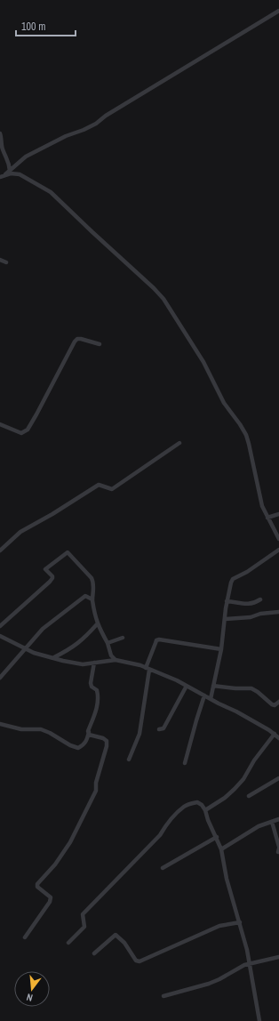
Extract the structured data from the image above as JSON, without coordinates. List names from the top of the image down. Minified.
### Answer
{"scale_bar":"100 m","north":"bottom"}
